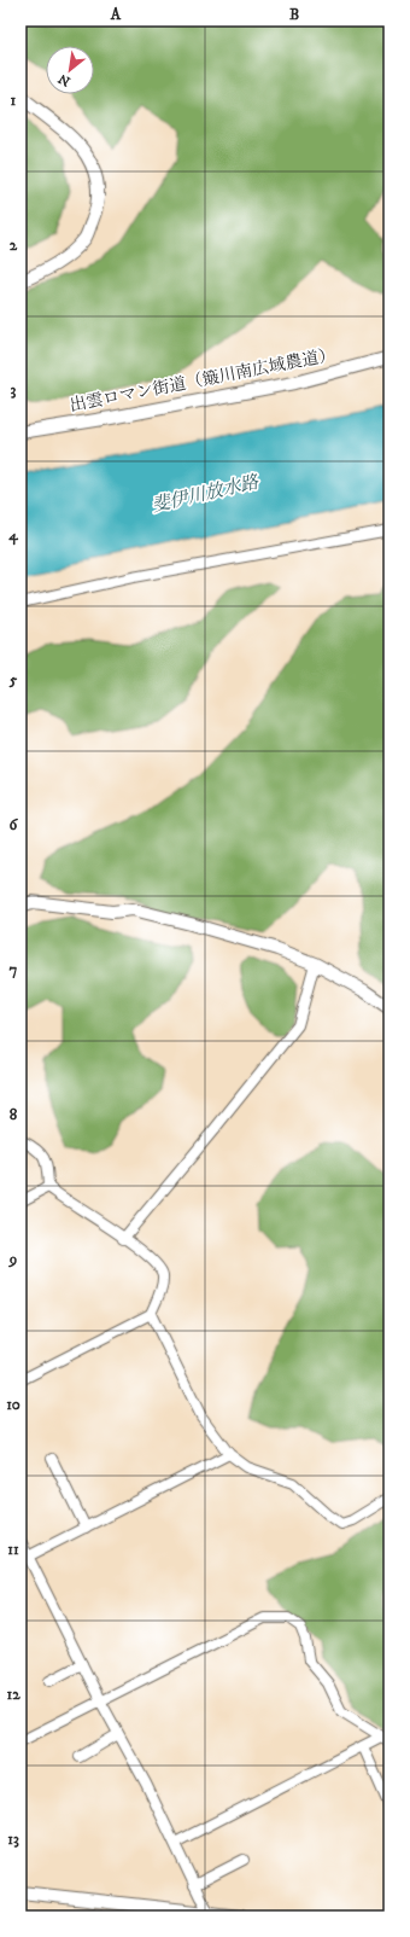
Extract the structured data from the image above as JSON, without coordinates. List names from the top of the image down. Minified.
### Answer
{"streets":{"street":["出雲ロマン街道（簸川南広域農道）"]},"water":["斐伊川放水路"],"north":"bottom left","grid":{"columns":["A","B"],"rows":["1","2","3","4","5","6","7","8","9","10","11","12","13"]}}
